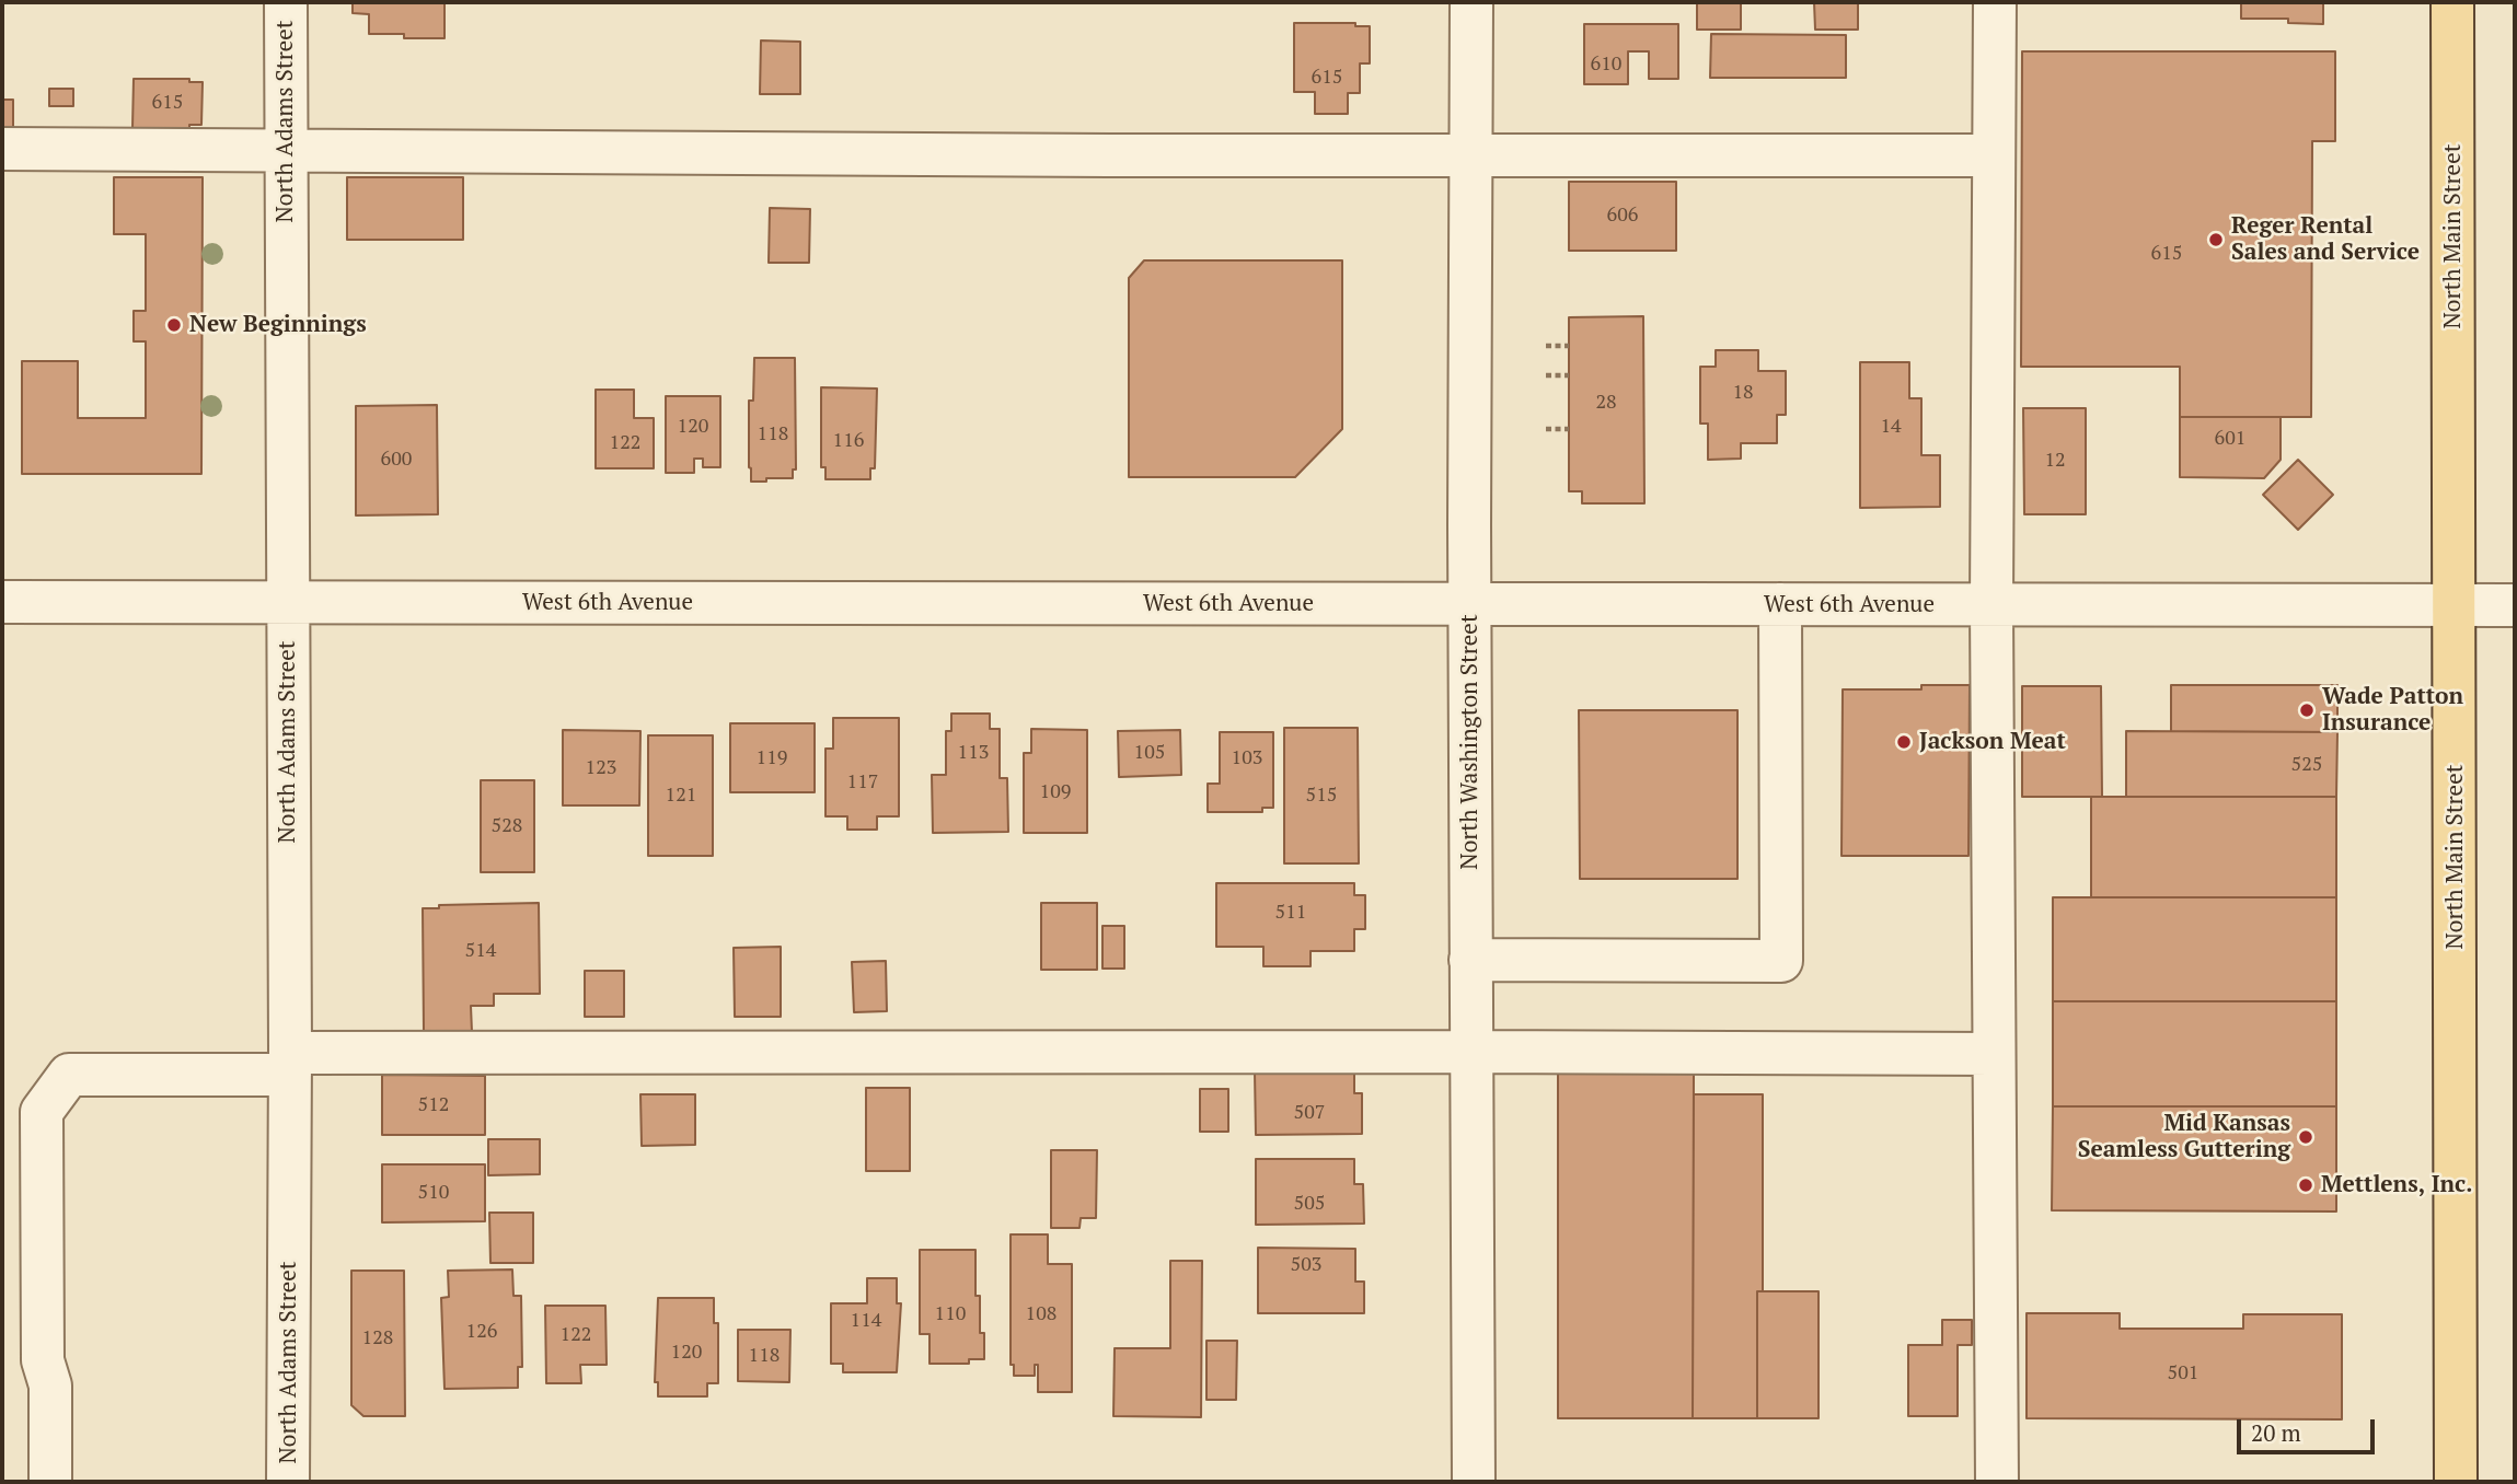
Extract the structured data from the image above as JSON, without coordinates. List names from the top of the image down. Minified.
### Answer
{"streets":{"main road":["North Main Street"],"street":["North Adams Street","West 6th Avenue","North Washington Street"]},"crossings":[["North Adams Street","West 6th Avenue"],["North Main Street","West 6th Avenue"],["West 6th Avenue","North Washington Street"]],"places":["Reger Rental Sales and Service","New Beginnings","Wade Patton Insurance","Jackson Meat","Mid Kansas Seamless Guttering","Mettlens, Inc."],"house_numbers":["610","615","615","606","615","18","28","120","14","118","601","116","122","600","12","113","105","119","103","525","123","117","109","121","515","528","511","514","512","507","510","505","503","110","108","114","126","122","128","120","118","501"],"scale_bar":"20 m"}
